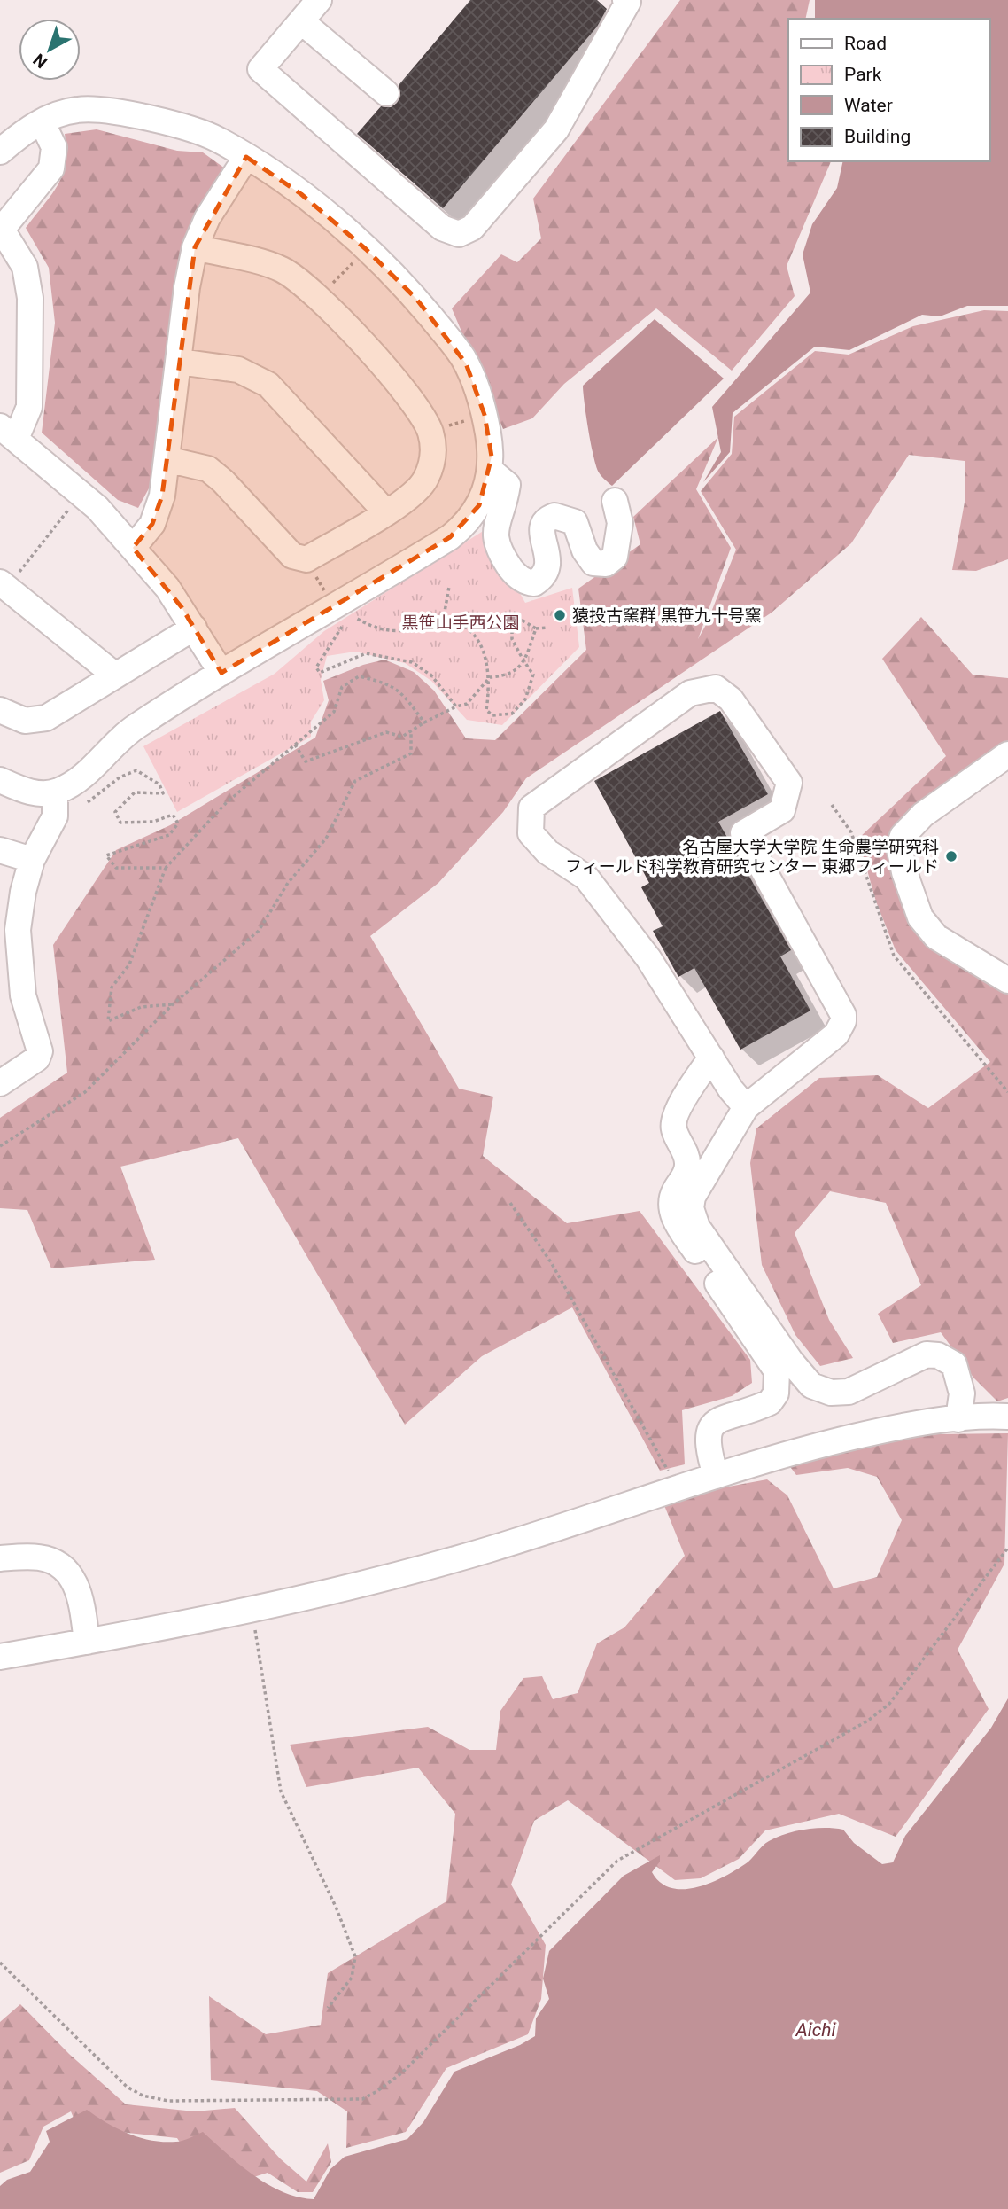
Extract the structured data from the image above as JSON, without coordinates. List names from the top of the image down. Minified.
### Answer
{"water":["Aichi"],"parks":["黒笹山手西公園"],"places":["猿投古窯群 黒笹九十号窯","名古屋大学大学院 生命農学研究科 フィールド科学教育研究センター 東郷フィールド"],"legend":["Road","Park","Water","Building"],"north":"bottom left"}
